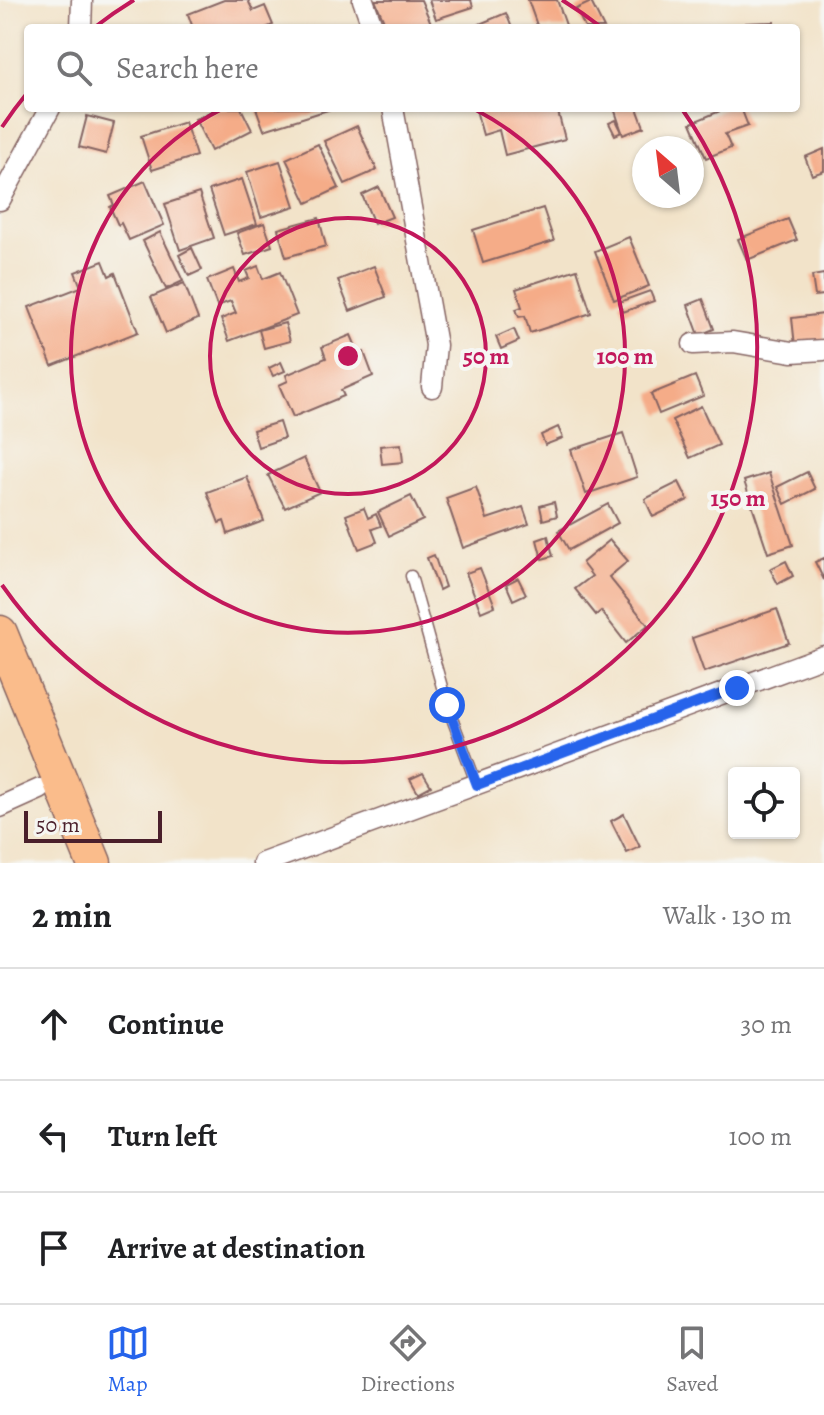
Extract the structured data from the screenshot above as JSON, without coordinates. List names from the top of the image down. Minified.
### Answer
{"scale_bar":"50 m","north":"top left","page":{"search":"Search here","scale":"50 m","heading":["2 min","Walk · 130 m"],"list":[["Continue","30 m"],["Turn left","100 m"],"Arrive at destination"],"nav":["Map","Directions","Saved"]},"rings":["50 m","100 m","150 m"]}
